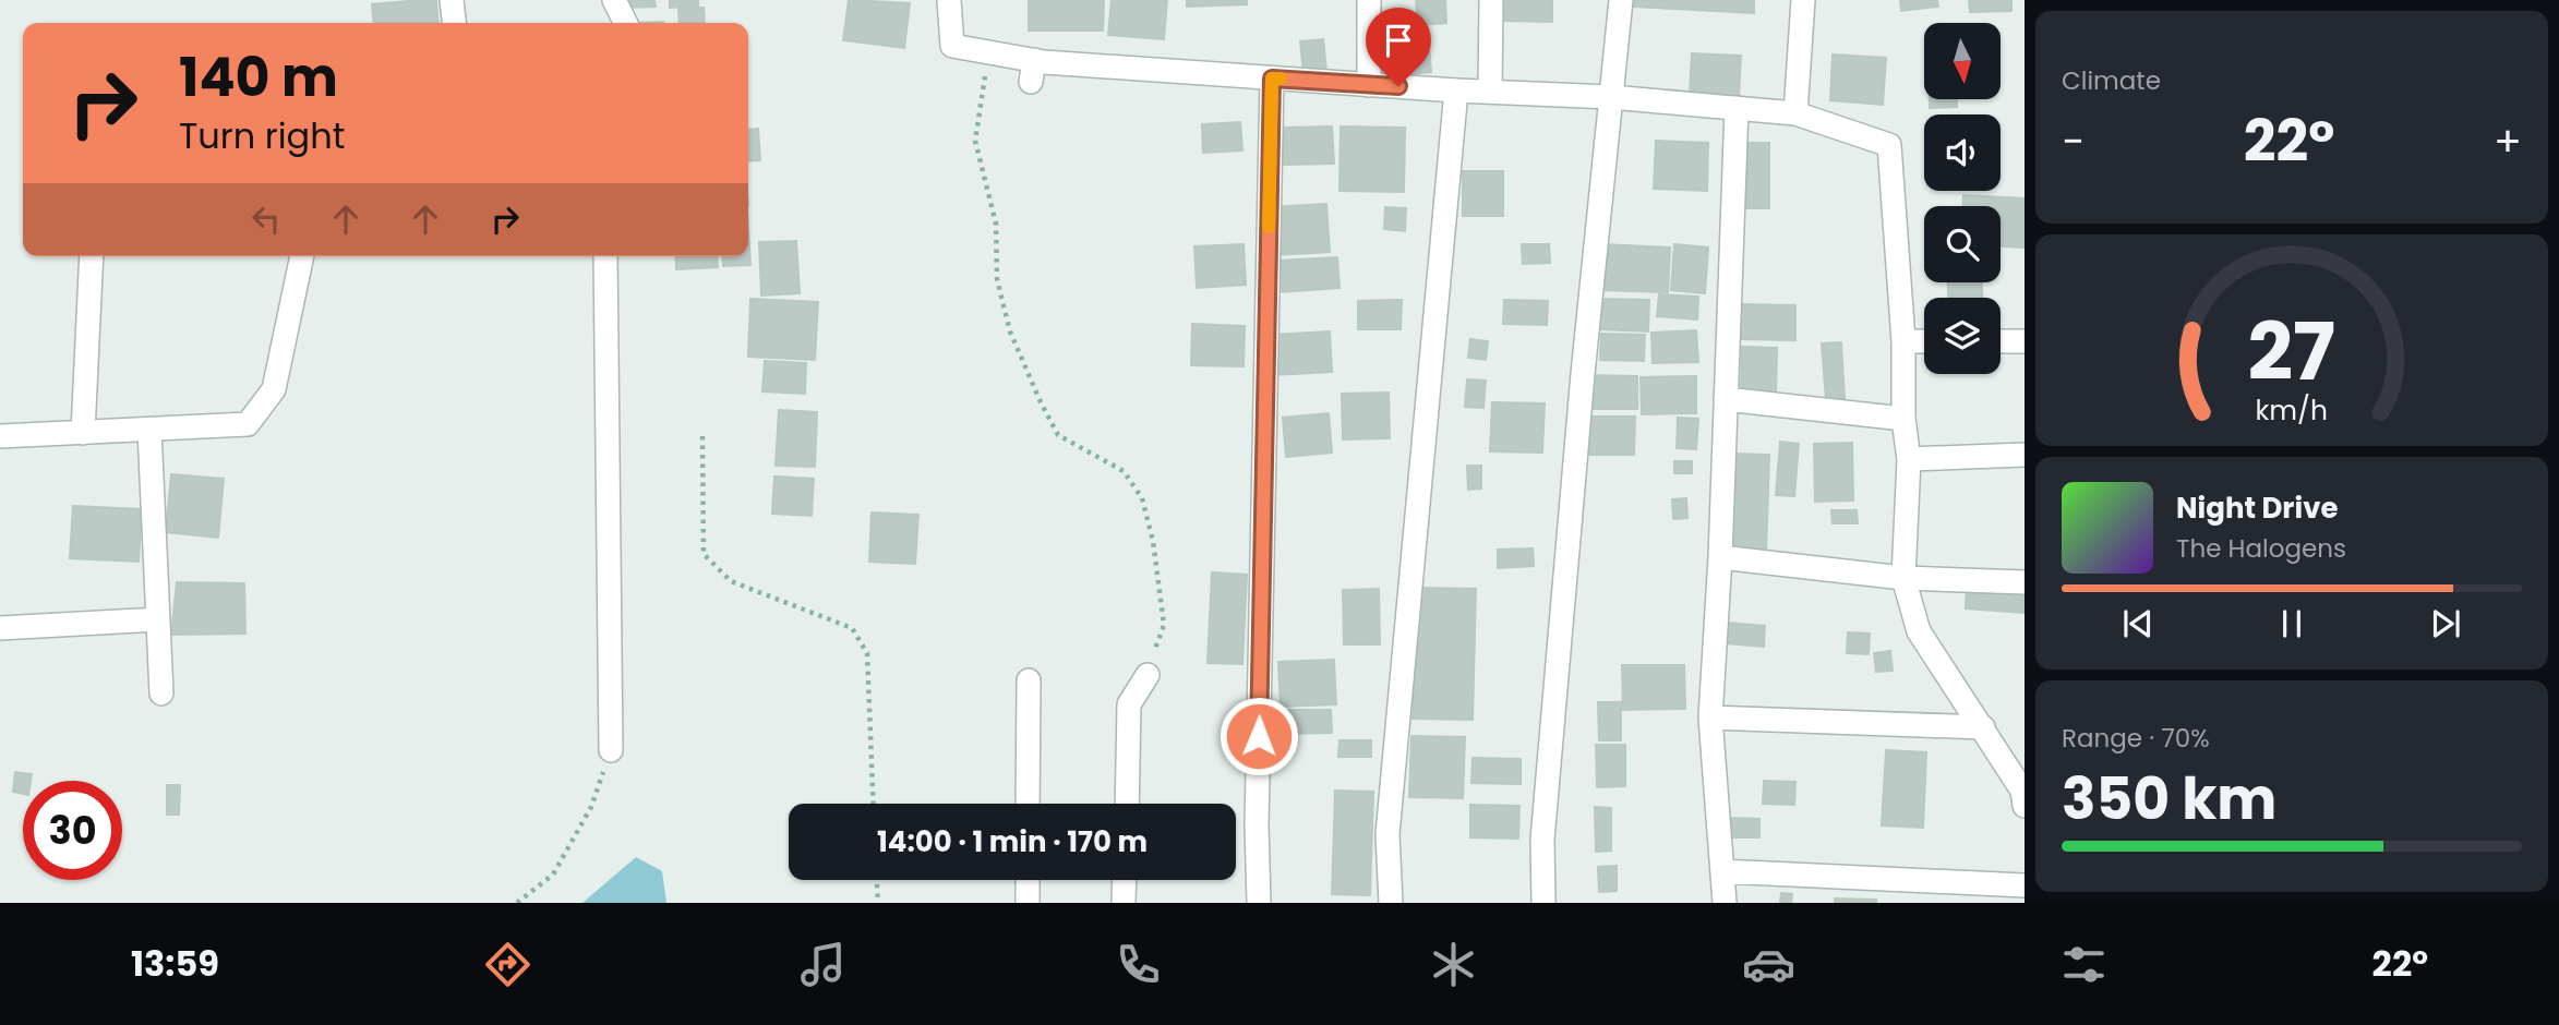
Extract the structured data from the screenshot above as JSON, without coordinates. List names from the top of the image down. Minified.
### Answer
{"north":"bottom","page":{"tile":["Climate",["Range · 70%","350 km"]],"turn":["140 m","Turn right"],"heat":["−","22°","+"],"song":["Night Drive","The Halogens"],"limit":"30","trip":"14:00 · 1 min · 170 m","tabs":["13:59","22°"],"gauge":["27","km/h"]}}
